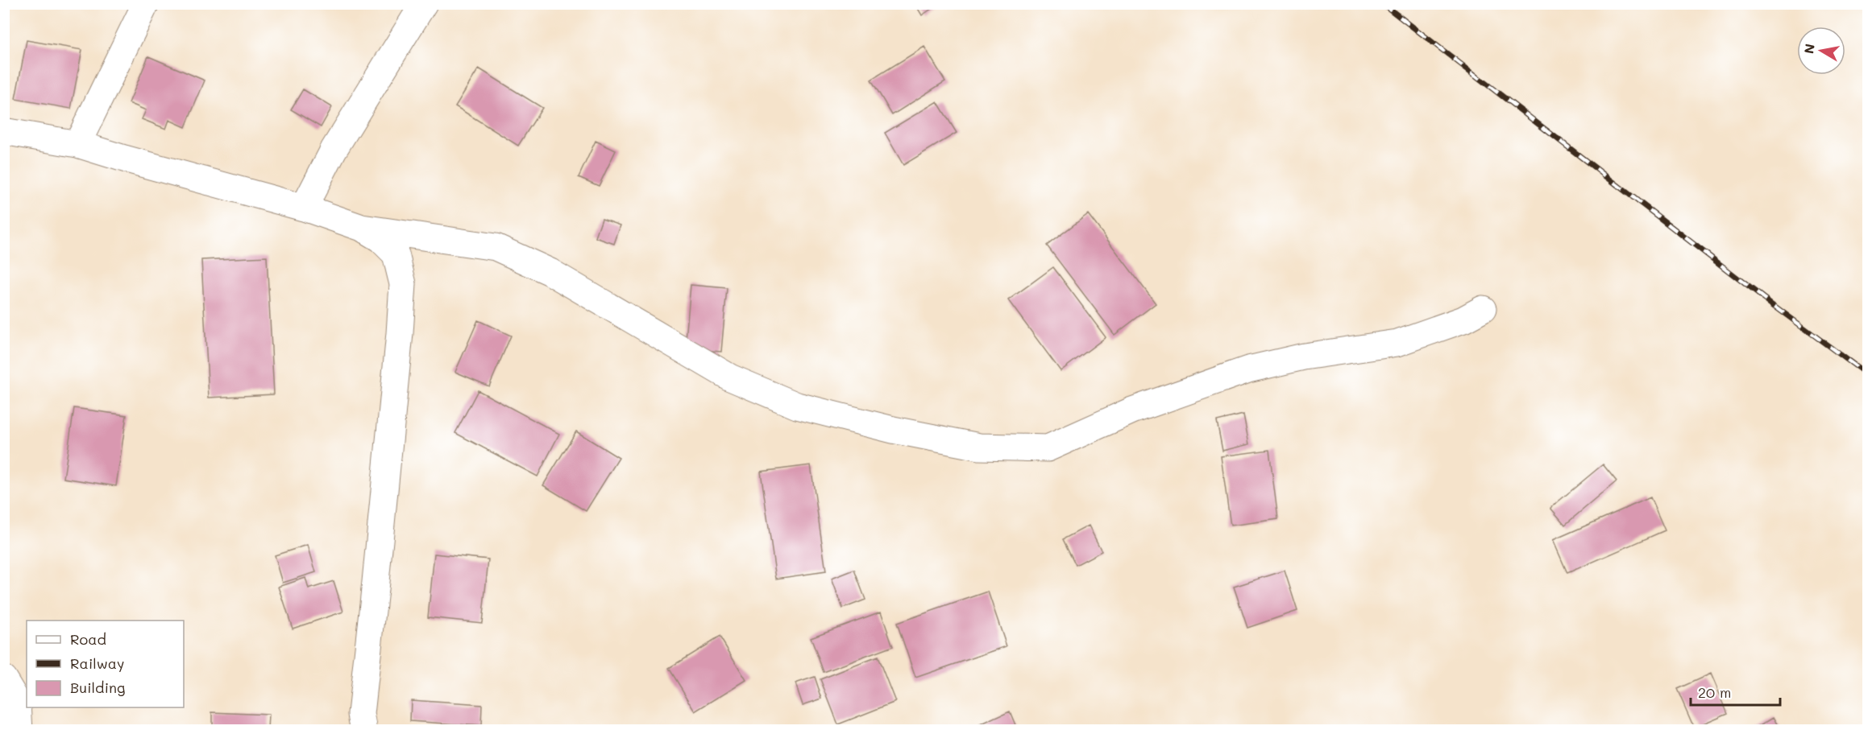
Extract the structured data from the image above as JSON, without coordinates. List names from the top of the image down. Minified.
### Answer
{"legend":["Road","Railway","Building"],"scale_bar":"20 m","north":"left"}
